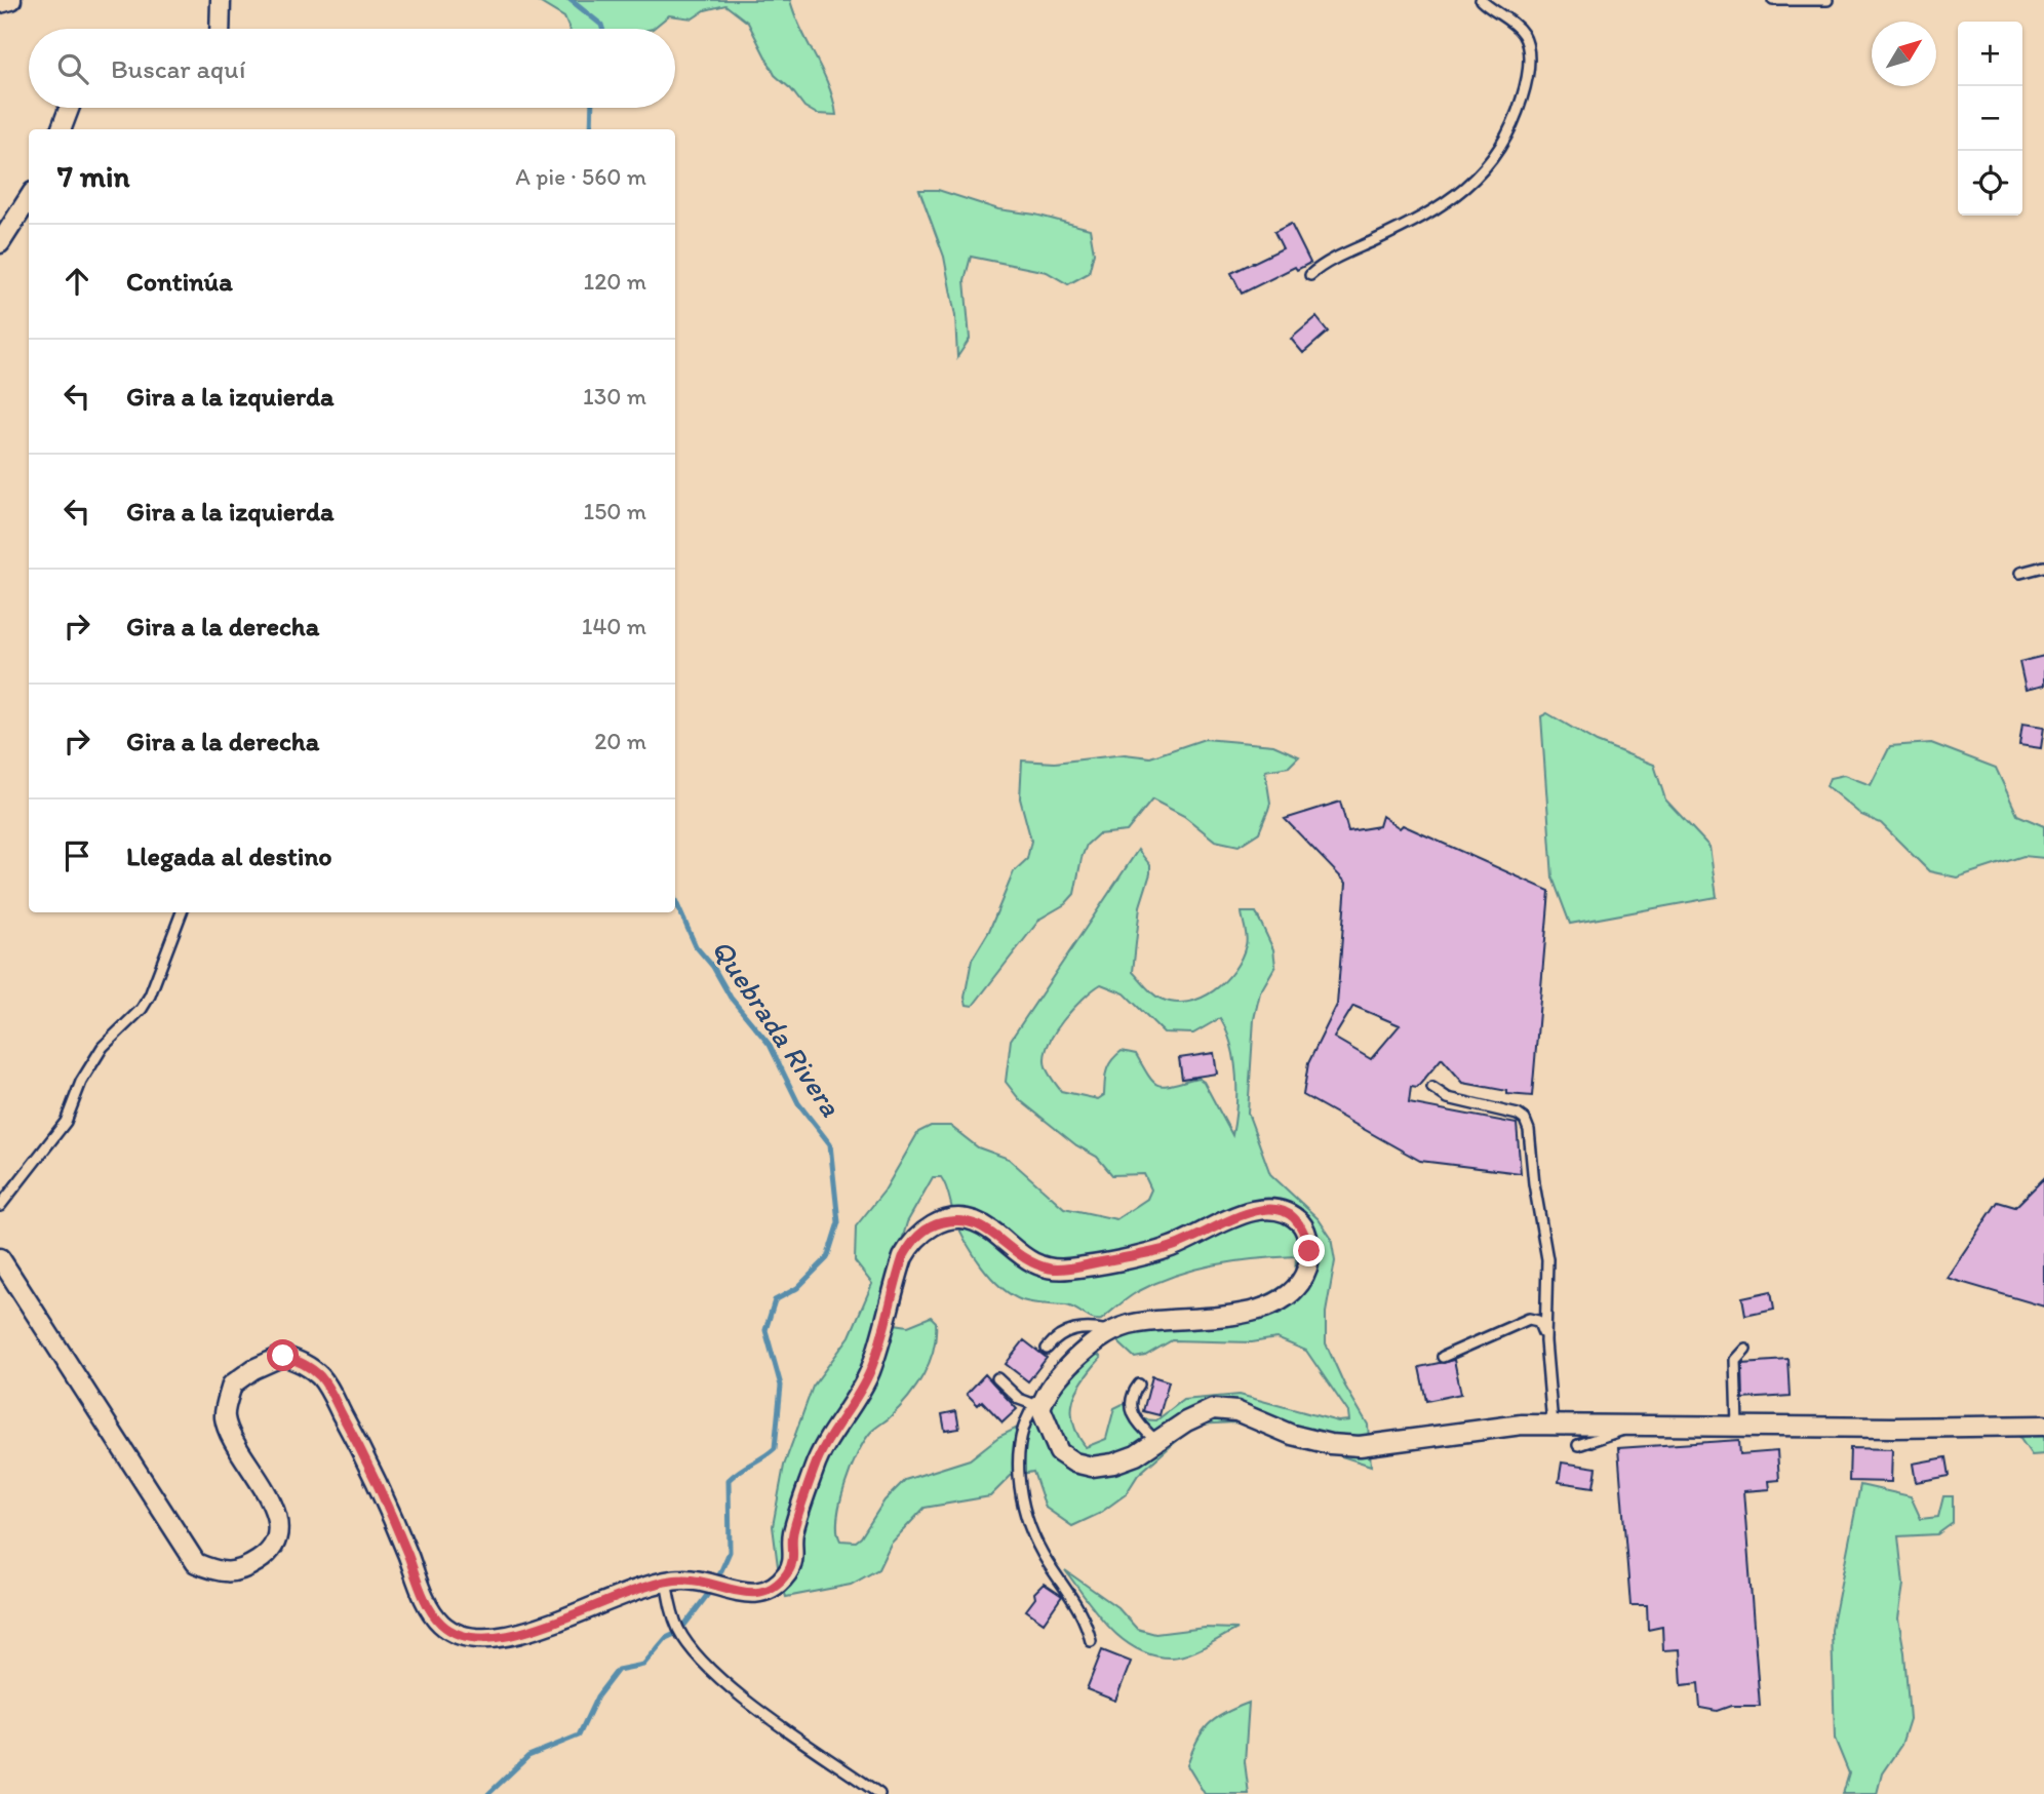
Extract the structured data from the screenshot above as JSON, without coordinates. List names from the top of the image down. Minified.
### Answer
{"water":["Quebrada Rivera"],"north":"top right","page":{"map_buttons":["+","−"],"search":"Buscar aquí","heading":["7 min","A pie · 560 m"],"list":[["Continúa","120 m"],["Gira a la izquierda","130 m"],["Gira a la izquierda","150 m"],["Gira a la derecha","140 m"],["Gira a la derecha","20 m"],"Llegada al destino"]}}
